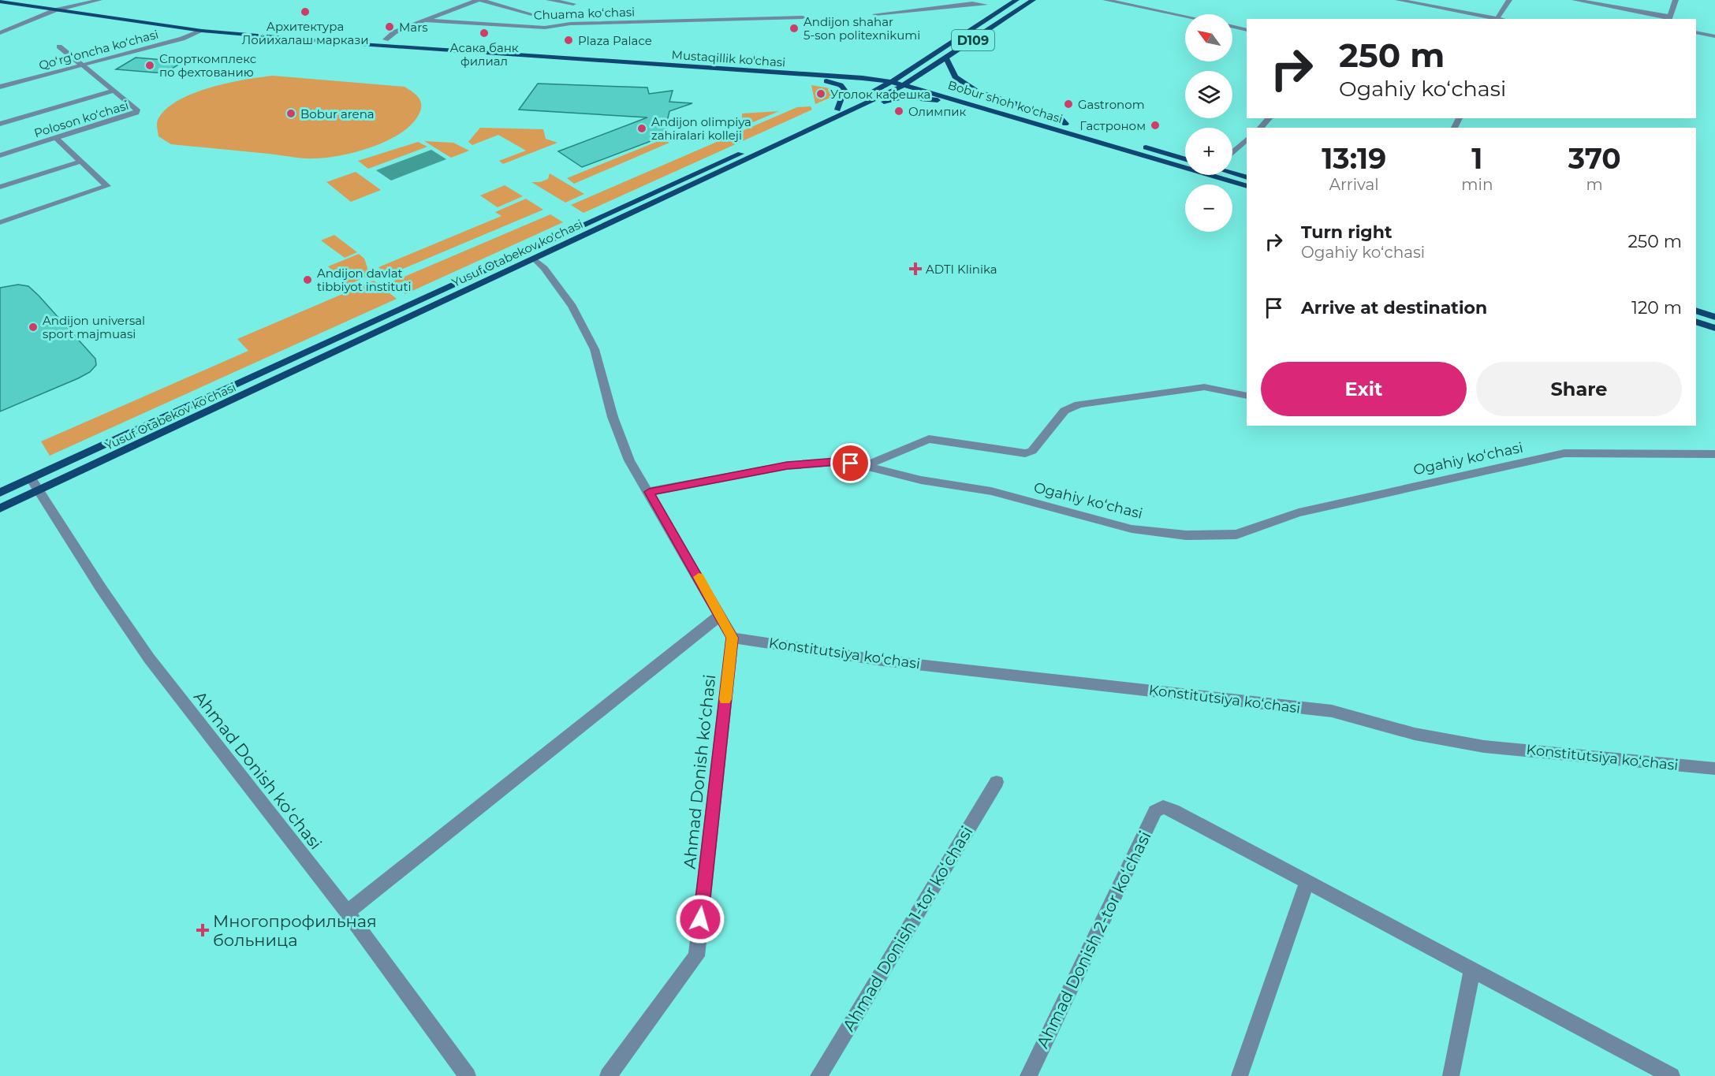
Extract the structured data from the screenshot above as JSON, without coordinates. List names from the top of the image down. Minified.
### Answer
{"streets":{"main road":["D109","Mustaqillik ko'chasi","Bobur shoh ko'chasi","Yusuf Otabekov ko'chasi"],"street":["Chuama koʻchasi","Qoʻrgʻoncha koʻchasi","Poloson koʻchasi","Ogahiy koʻchasi","Konstitutsiya koʻchasi","Ahmad Donish koʻchasi","Ahmad Donish 1-tor koʻchasi","Ahmad Donish 2-tor koʻchasi"]},"crossings":[["Qoʻrgʻoncha koʻchasi","Mustaqillik ko'chasi"],["Qoʻrgʻoncha koʻchasi","Poloson koʻchasi"],["Mustaqillik ko'chasi","Bobur shoh ko'chasi"],["Mustaqillik ko'chasi","Yusuf Otabekov ko'chasi"],["Bobur shoh ko'chasi","Yusuf Otabekov ko'chasi"],["Yusuf Otabekov ko'chasi","Ahmad Donish koʻchasi"],["Konstitutsiya koʻchasi","Ahmad Donish koʻchasi"]],"places":{"other":["Архитектура Лойихалаш маркази","Mars","Andijon shahar 5-son politexnikumi","Асака банк филиал","Plaza Palace","Спорткомплекс по фехтованию","Уголок кафешка","Gastronom","Олимпик","Bobur arena","Гастроном","Andijon olimpiya zahiralari kolleji","Andijon davlat tibbiyot instituti","Andijon universal sport majmuasi"],"health":["ADTI Klinika","Многопрофильная больница"]},"north":"top left","page":{"map_buttons":["+","−"],"turn":["250 m","Ogahiy koʻchasi"],"eta":["13:19","Arrival","1","min","370","m"],"list":[{"name":"Turn right","note":"Ogahiy koʻchasi","value":"250 m"},{"name":"Arrive at destination","value":"120 m"}],"buttons":["Exit","Share"]}}
